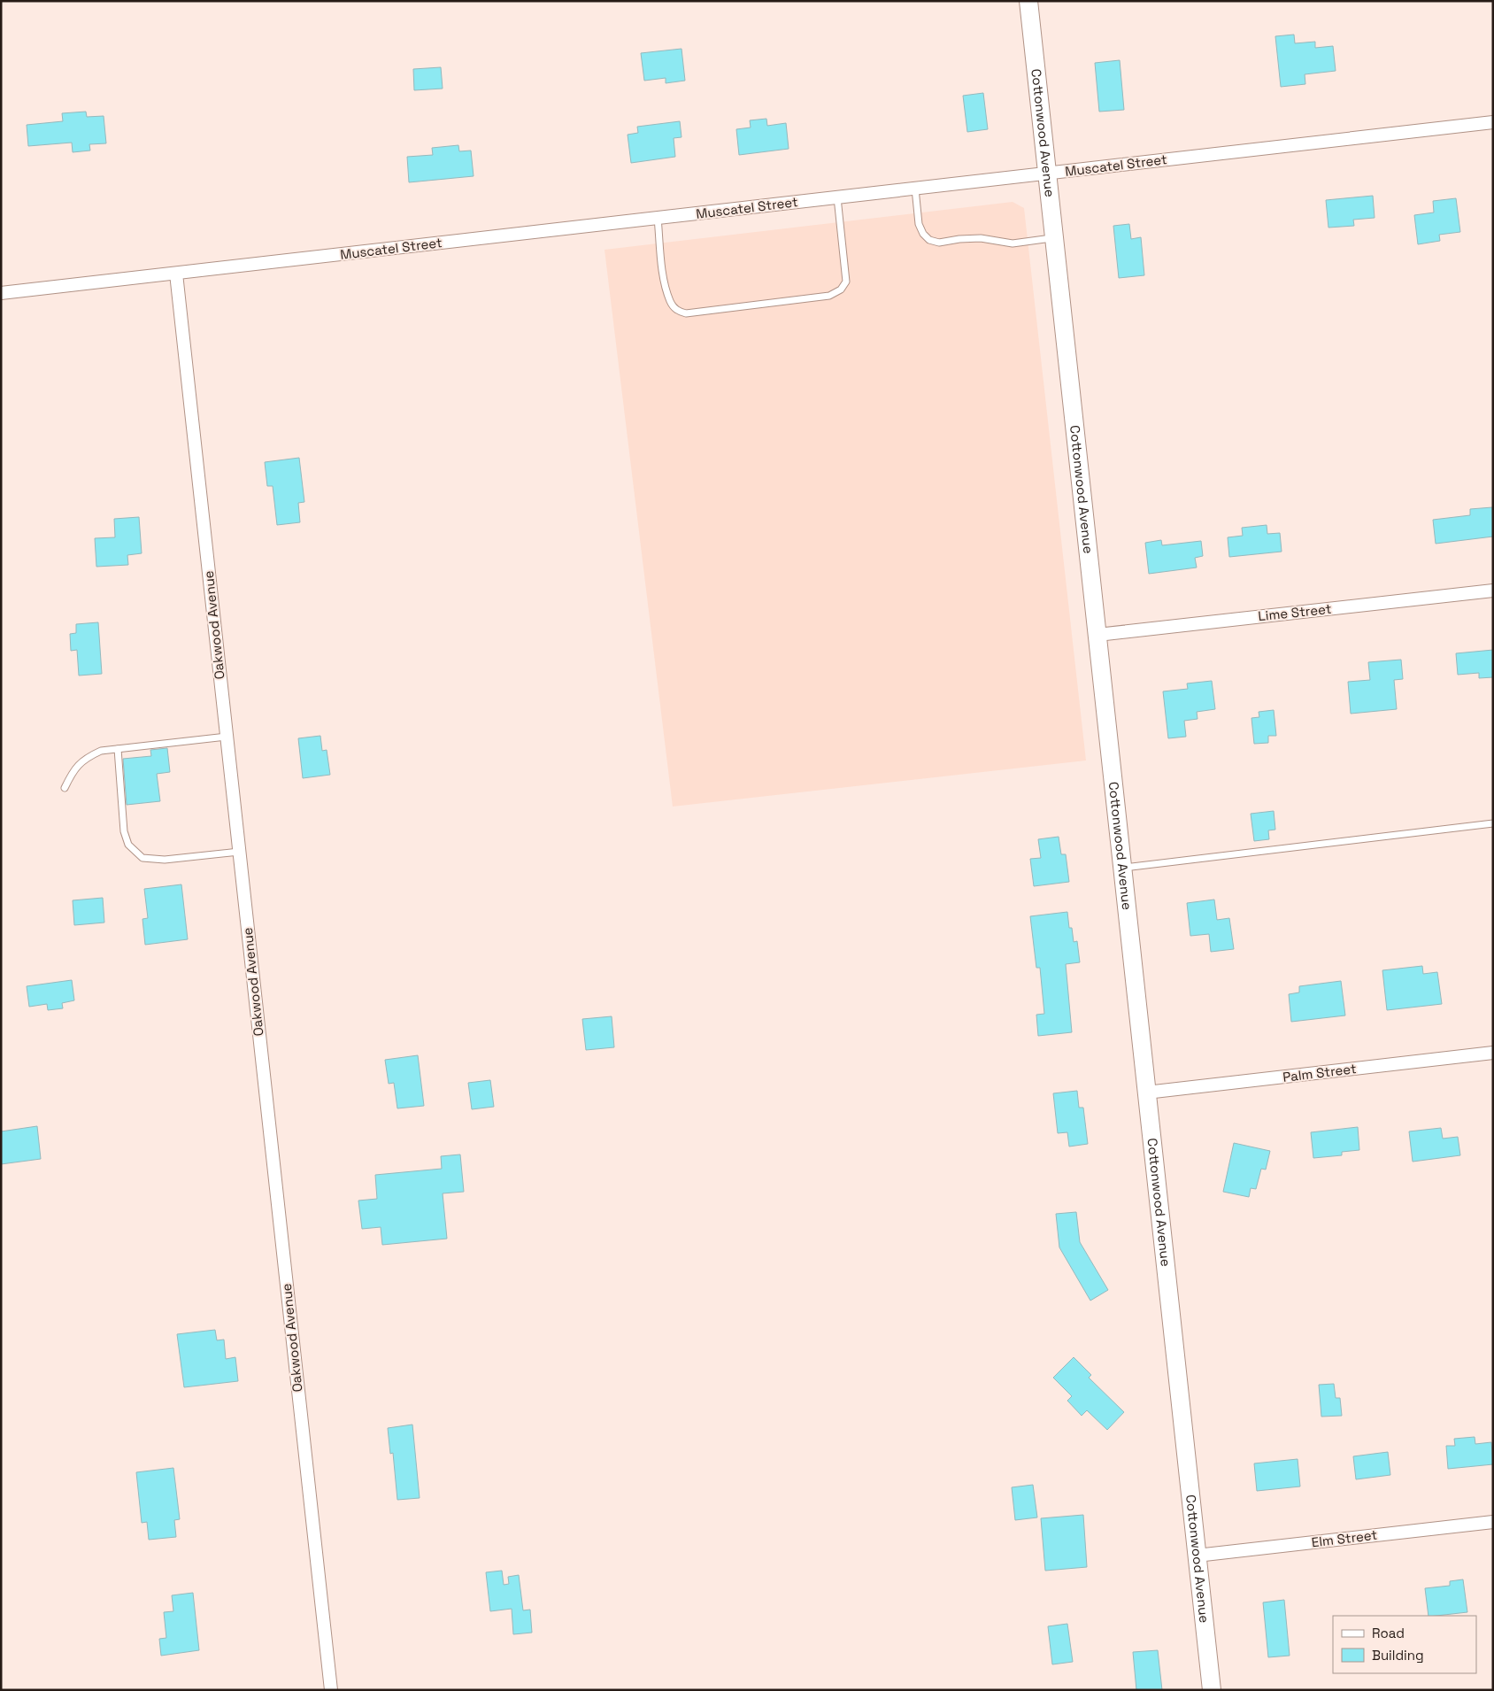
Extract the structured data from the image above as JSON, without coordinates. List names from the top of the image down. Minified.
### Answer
{"streets":{"street":["Cottonwood Avenue","Muscatel Street","Lime Street","Oakwood Avenue","Palm Street","Elm Street"]},"crossings":[["Cottonwood Avenue","Muscatel Street"],["Cottonwood Avenue","Lime Street"],["Cottonwood Avenue","Palm Street"],["Cottonwood Avenue","Elm Street"],["Muscatel Street","Oakwood Avenue"]],"legend":["Road","Building"]}
